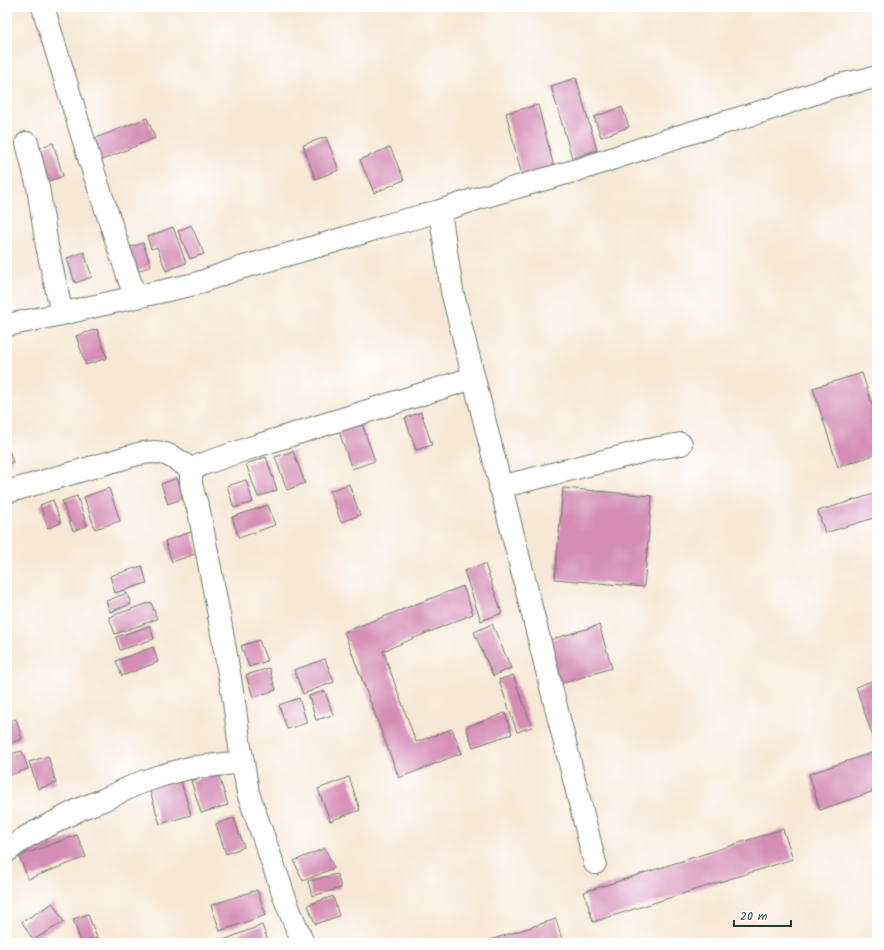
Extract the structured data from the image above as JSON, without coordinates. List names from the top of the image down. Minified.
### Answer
{"scale_bar":"20 m"}
